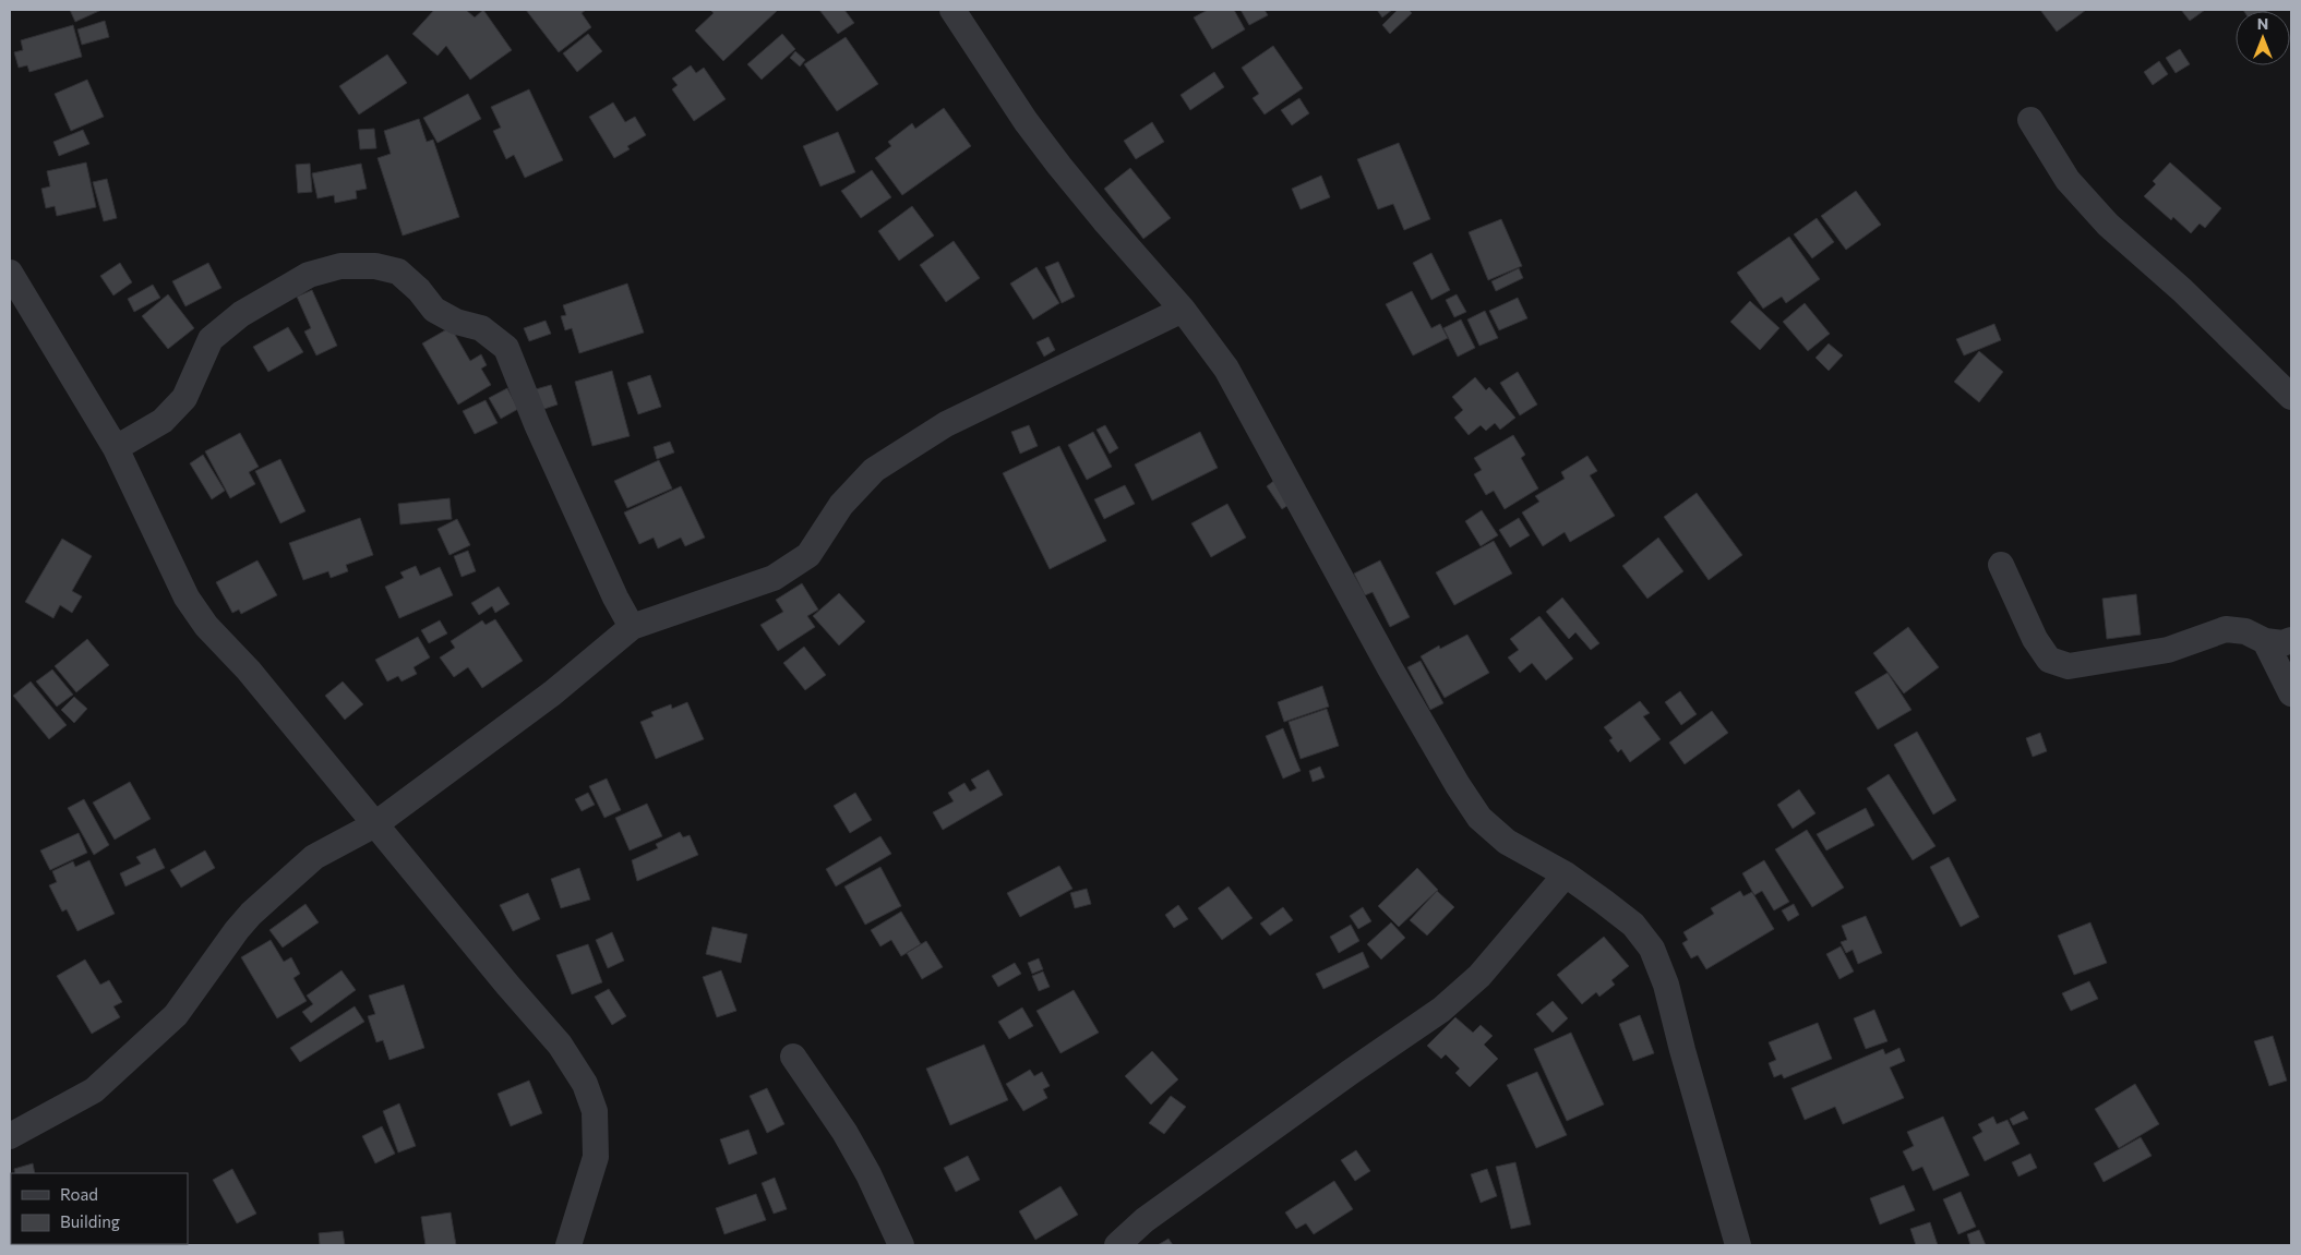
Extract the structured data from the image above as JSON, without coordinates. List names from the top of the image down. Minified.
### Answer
{"legend":["Road","Building"],"north":"top"}
